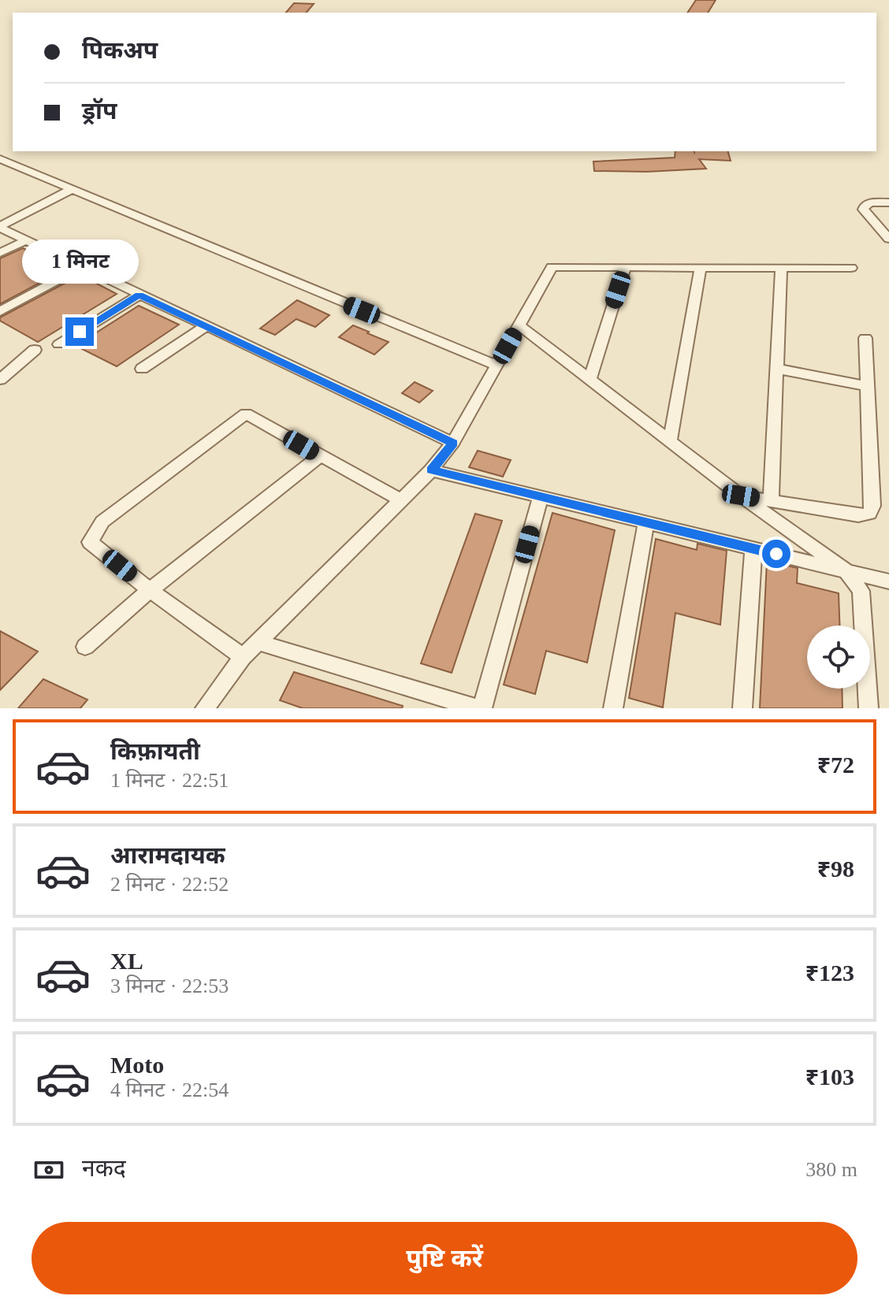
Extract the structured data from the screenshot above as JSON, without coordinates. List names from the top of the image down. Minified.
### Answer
{"page":{"banner":["पिकअप","ड्रॉप"],"bubble":"1 मिनट","list":[{"name":"किफ़ायती","note":"1 मिनट · 22:51","value":"₹72"},{"name":"आरामदायक","note":"2 मिनट · 22:52","value":"₹98"},{"name":"XL","note":"3 मिनट · 22:53","value":"₹123"},{"name":"Moto","note":"4 मिनट · 22:54","value":"₹103"}],"pay":["नकद","380 m"],"buttons":"पुष्टि करें"}}
